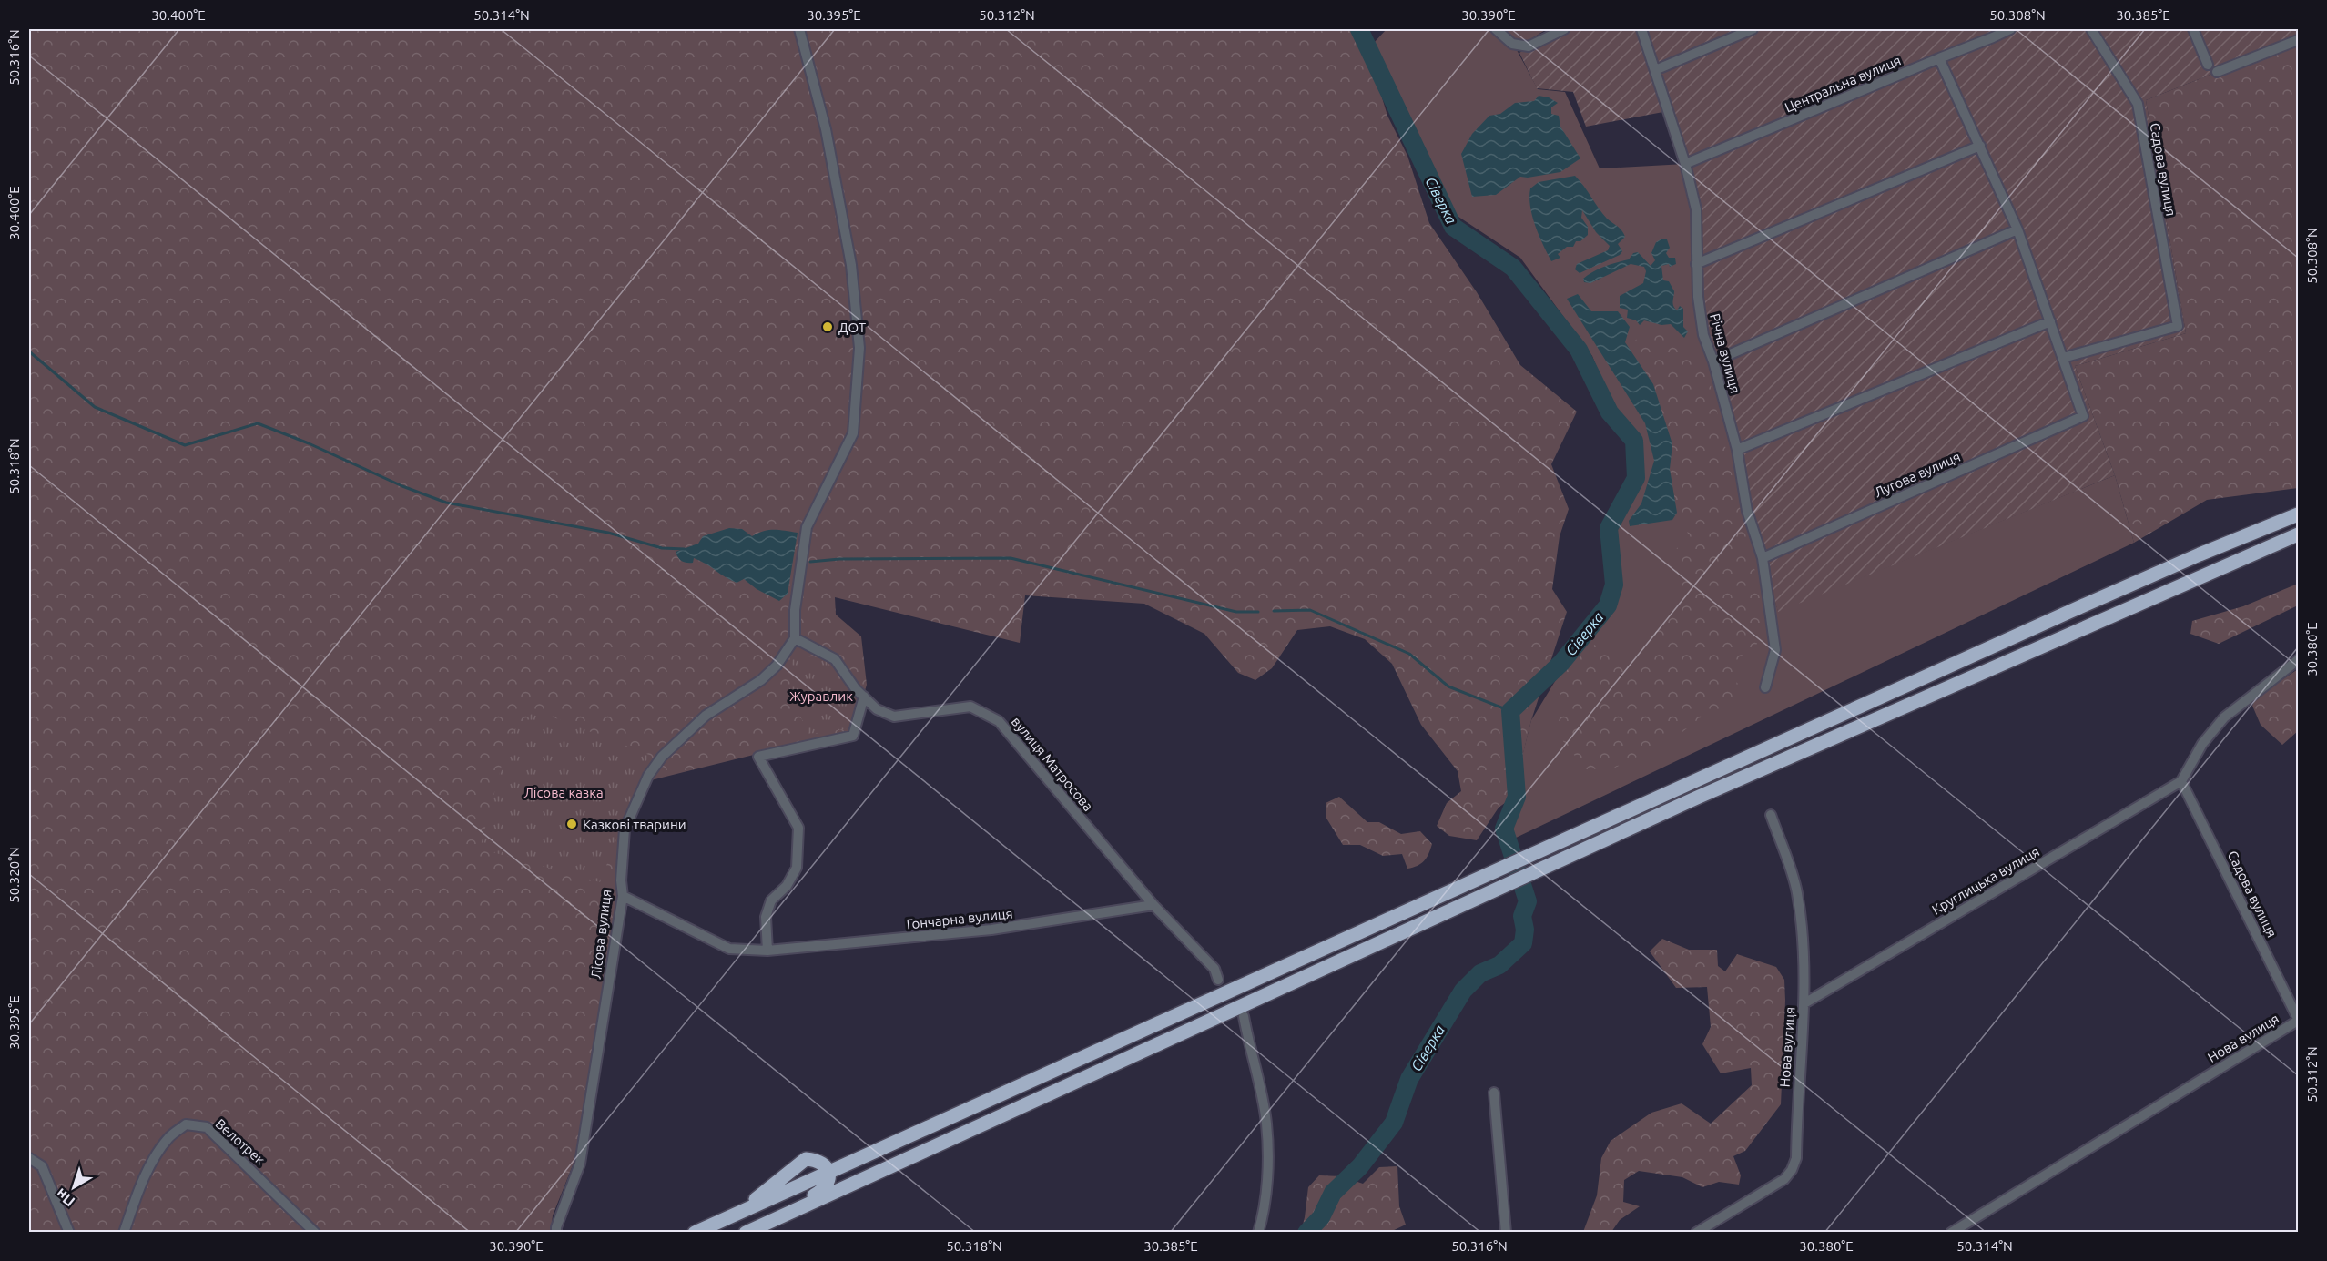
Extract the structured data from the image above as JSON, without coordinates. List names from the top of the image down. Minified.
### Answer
{"streets":{"street":["Центральна вулиця","Садова вулиця","Річна вулиця","Лугова вулиця","вулиця Матросова","Круглицька вулиця","Гончарна вулиця","Лісова вулиця","Нова вулиця","Велотрек"]},"crossings":[["Центральна вулиця","Річна вулиця"],["Садова вулиця","Лугова вулиця"],["Садова вулиця","Круглицька вулиця"],["Садова вулиця","Нова вулиця"],["Річна вулиця","Лугова вулиця"],["вулиця Матросова","Гончарна вулиця"],["вулиця Матросова","Лісова вулиця"],["Круглицька вулиця","Нова вулиця"],["Гончарна вулиця","Лісова вулиця"]],"water":["Сіверка"],"parks":["Журавлик","Лісова казка"],"places":["ДОТ","Казкові тварини"],"north":"bottom left","coordinates":["30.400°E","50.314°N","30.395°E","50.312°N","30.390°E","50.308°N","30.385°E","50.316°N","50.318°N","30.380°E","50.320°N"]}
